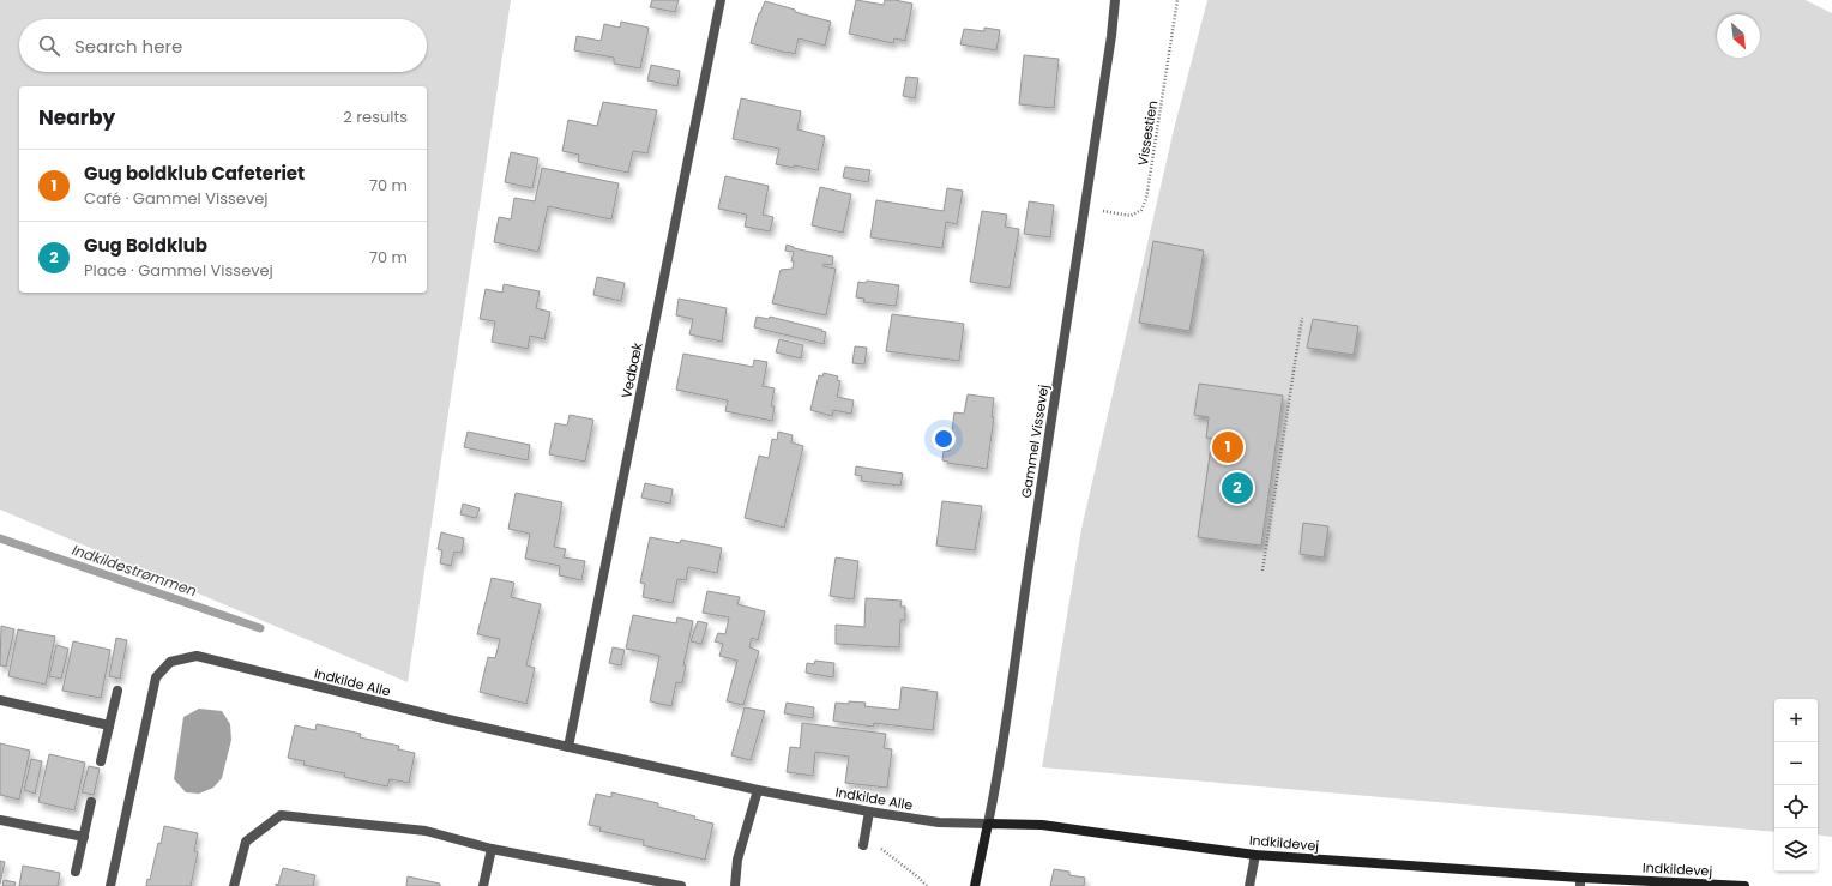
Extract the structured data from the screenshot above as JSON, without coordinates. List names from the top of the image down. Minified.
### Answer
{"streets":{"street":["Vedbæk","Gammel Vissevej","Indkilde Alle","Indkildevej"],"path":["Vissestien"]},"crossings":[["Vissestien","Gammel Vissevej"],["Vedbæk","Indkilde Alle"],["Gammel Vissevej","Indkilde Alle"],["Gammel Vissevej","Indkildevej"],["Indkilde Alle","Indkildevej"]],"water":["Indkildestrømmen"],"north":"bottom right","page":{"search":"Search here","heading":["Nearby","2 results"],"list":[{"mark":"1","name":"Gug boldklub Cafeteriet","note":"Café · Gammel Vissevej","value":"70 m"},{"mark":"2","name":"Gug Boldklub","note":"Place · Gammel Vissevej","value":"70 m"}],"pins":["1","2"],"map_buttons":["+","−"]}}
